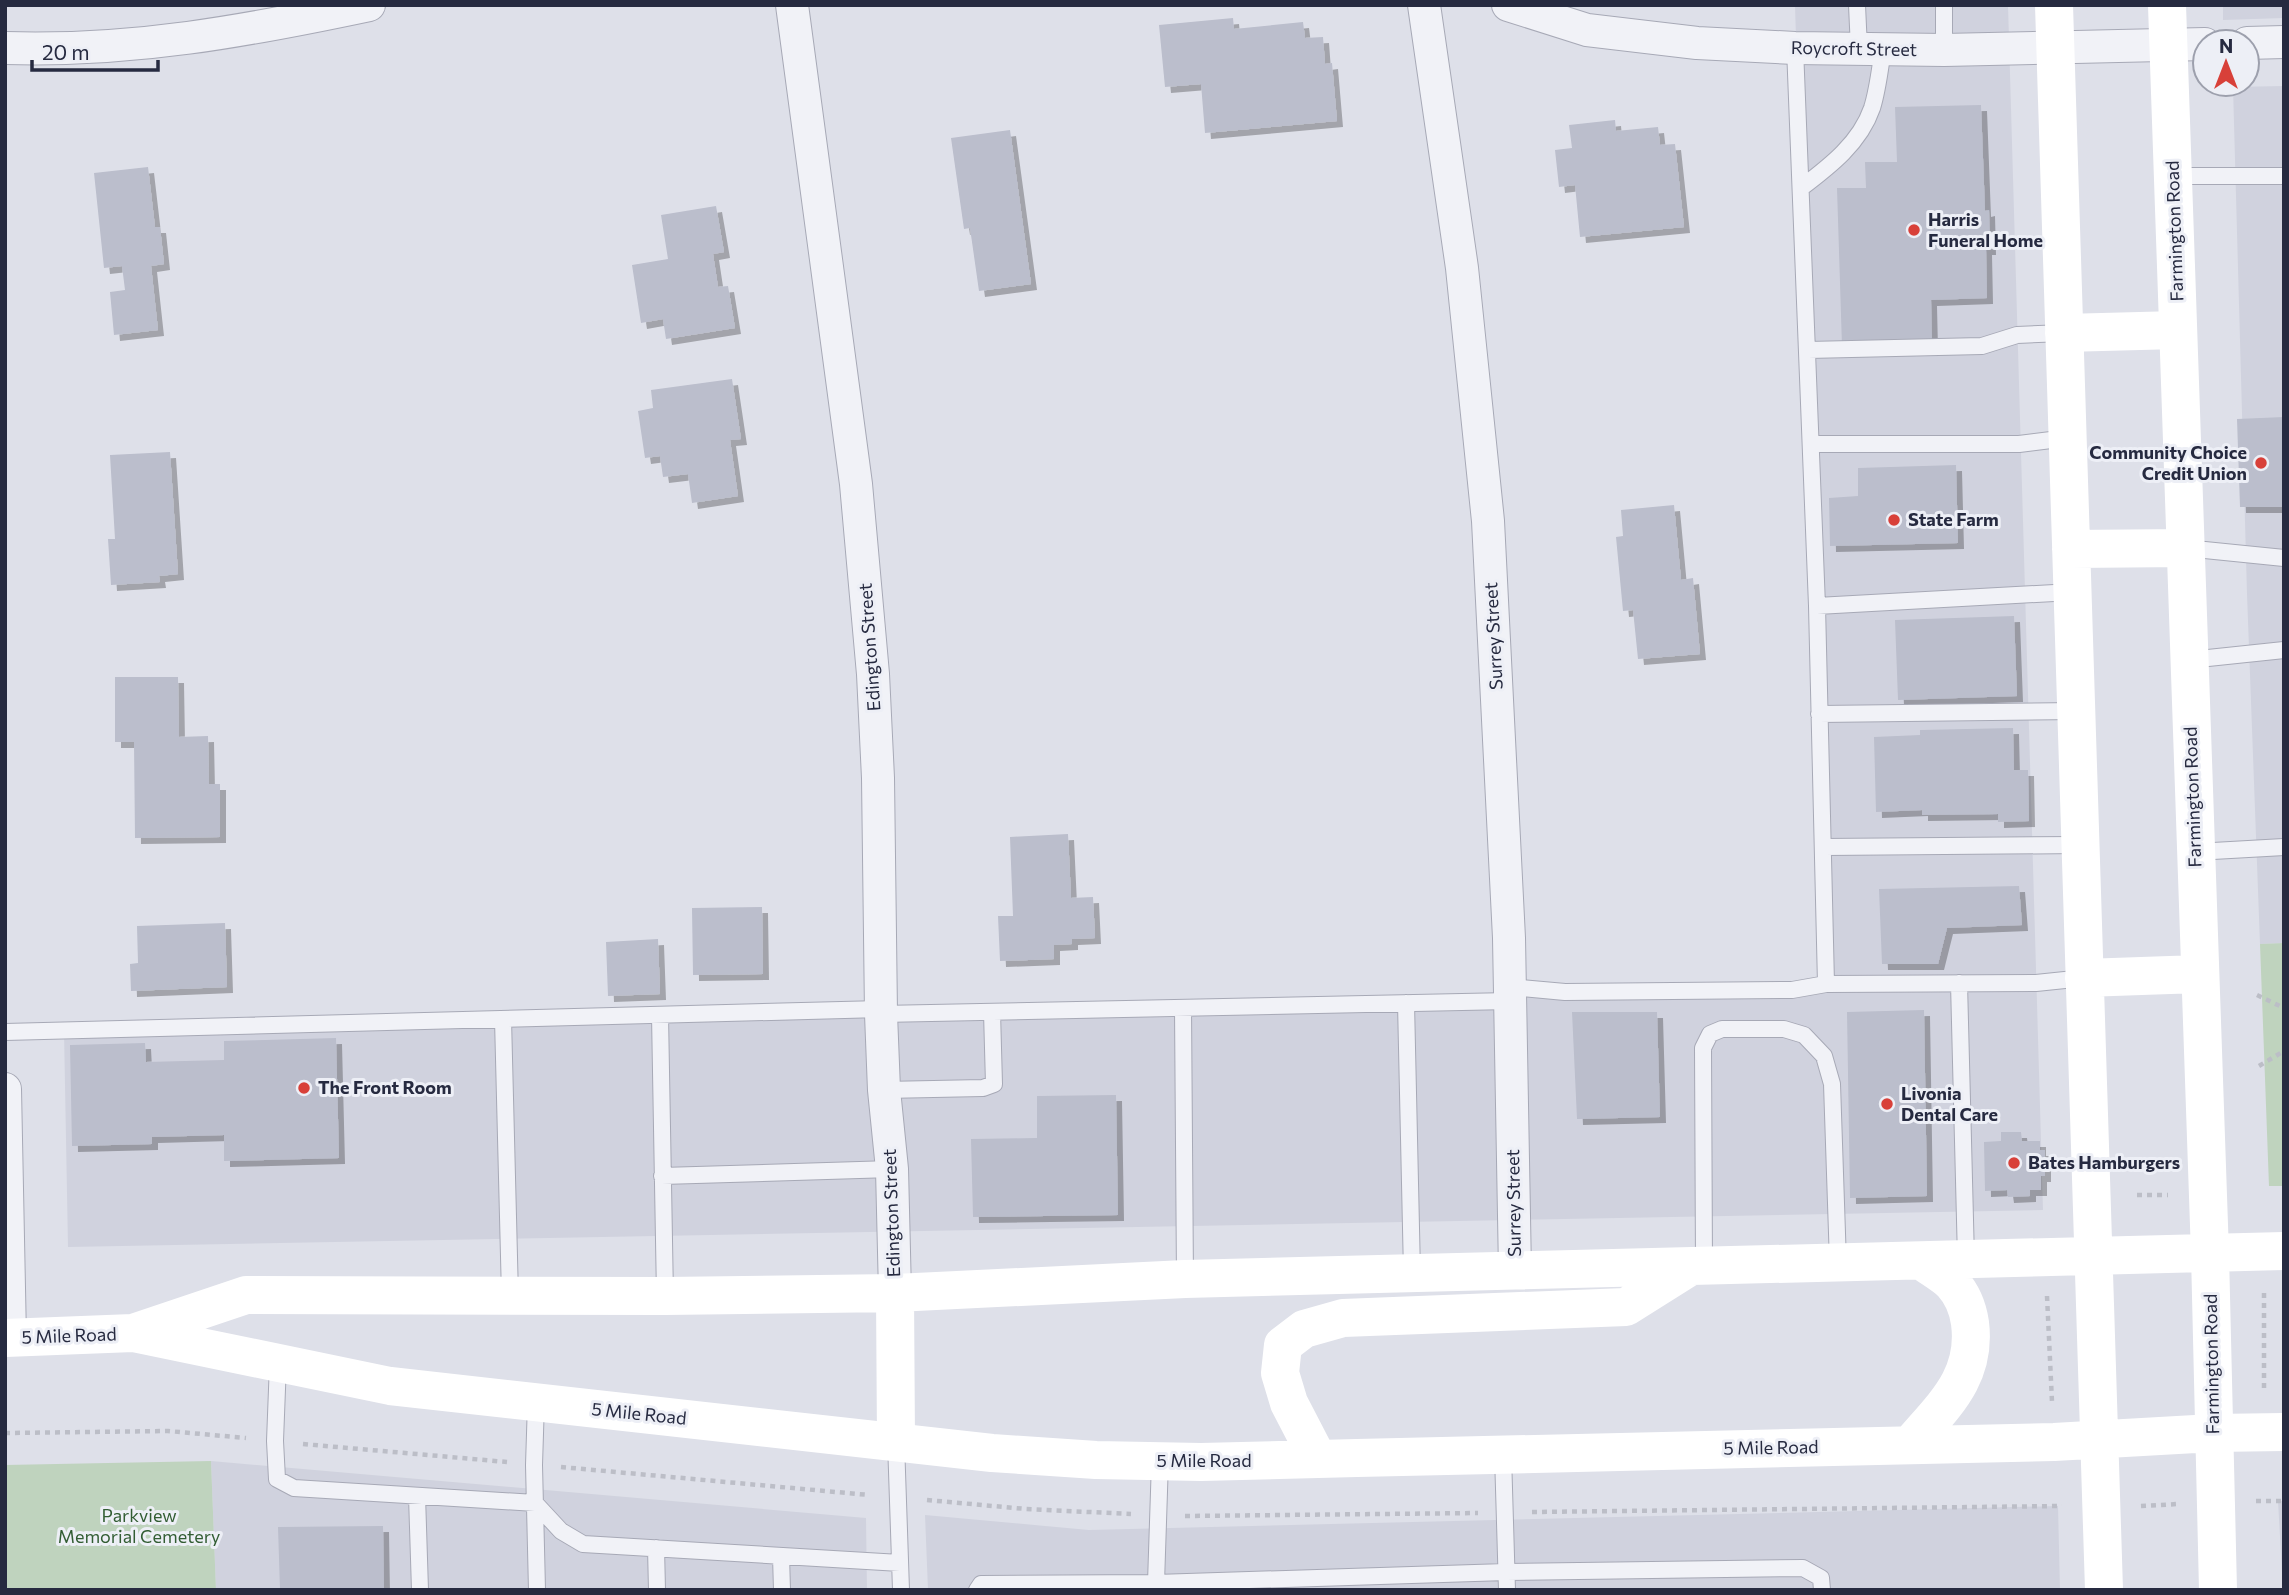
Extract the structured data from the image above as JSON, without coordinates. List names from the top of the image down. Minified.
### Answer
{"streets":{"main road":["Farmington Road","5 Mile Road"],"street":["Roycroft Street","Surrey Street","Edington Street"]},"crossings":[["Roycroft Street","Farmington Road"],["Farmington Road","5 Mile Road"],["Surrey Street","5 Mile Road"],["Edington Street","5 Mile Road"]],"parks":["Parkview Memorial Cemetery"],"places":["Harris Funeral Home","Community Choice Credit Union","State Farm","The Front Room","Livonia Dental Care","Bates Hamburgers"],"scale_bar":"20 m","north":"top"}
